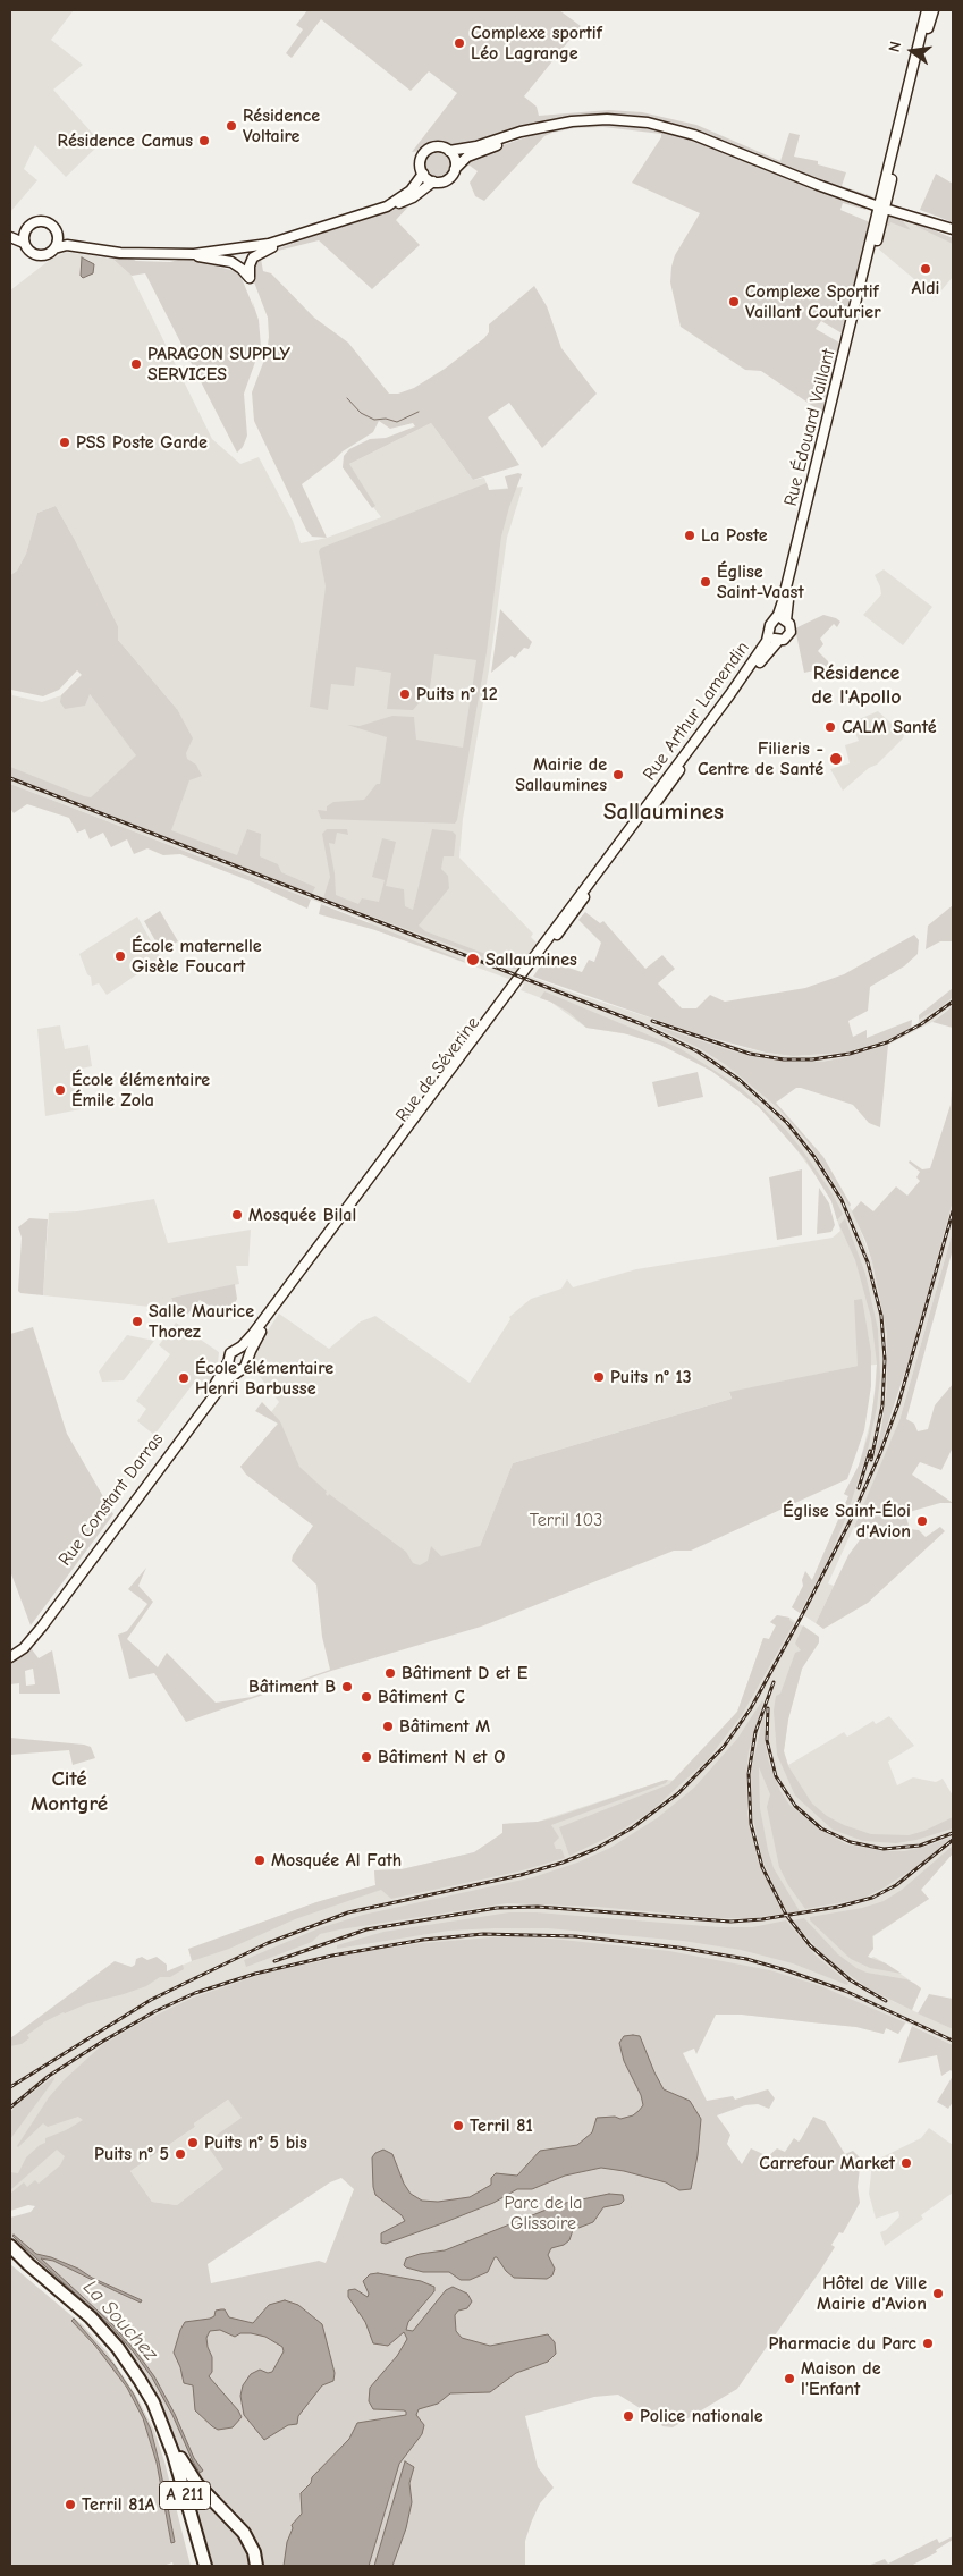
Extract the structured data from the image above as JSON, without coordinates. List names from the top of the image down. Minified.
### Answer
{"streets":{"highway":["A 211"],"main road":["Rue Édouard Vaillant","Rue Arthur Lamendin","Rue de Séverine","Rue Constant Darras"]},"crossings":[["Rue Édouard Vaillant","Rue Arthur Lamendin"],["Rue Arthur Lamendin","Rue de Séverine"],["Rue de Séverine","Rue Constant Darras"]],"districts":["Résidence de l'Apollo","Sallaumines","Cité Montgré"],"water":["La Souchez"],"parks":["Terril 103","Parc de la Glissoire"],"places":["Complexe sportif Léo Lagrange","Résidence Voltaire","Résidence Camus","Aldi","Complexe Sportif Vaillant Couturier","PARAGON SUPPLY SERVICES","PSS Poste Garde","La Poste","Église Saint-Vaast","Puits n° 12","CALM Santé","Filieris - Centre de Santé","Mairie de Sallaumines","École maternelle Gisèle Foucart","Sallaumines","École élémentaire Émile Zola","Mosquée Bilal","Salle Maurice Thorez","Puits n° 13","École élémentaire Henri Barbusse","Église Saint-Éloi d'Avion","Bâtiment D et E","Bâtiment B","Bâtiment C","Bâtiment M","Bâtiment N et O","Mosquée Al Fath","Terril 81","Puits n° 5 bis","Puits n° 5","Carrefour Market","Hôtel de Ville Mairie d'Avion","Pharmacie du Parc","Maison de l'Enfant","Police nationale","Terril 81A"],"north":"left"}
